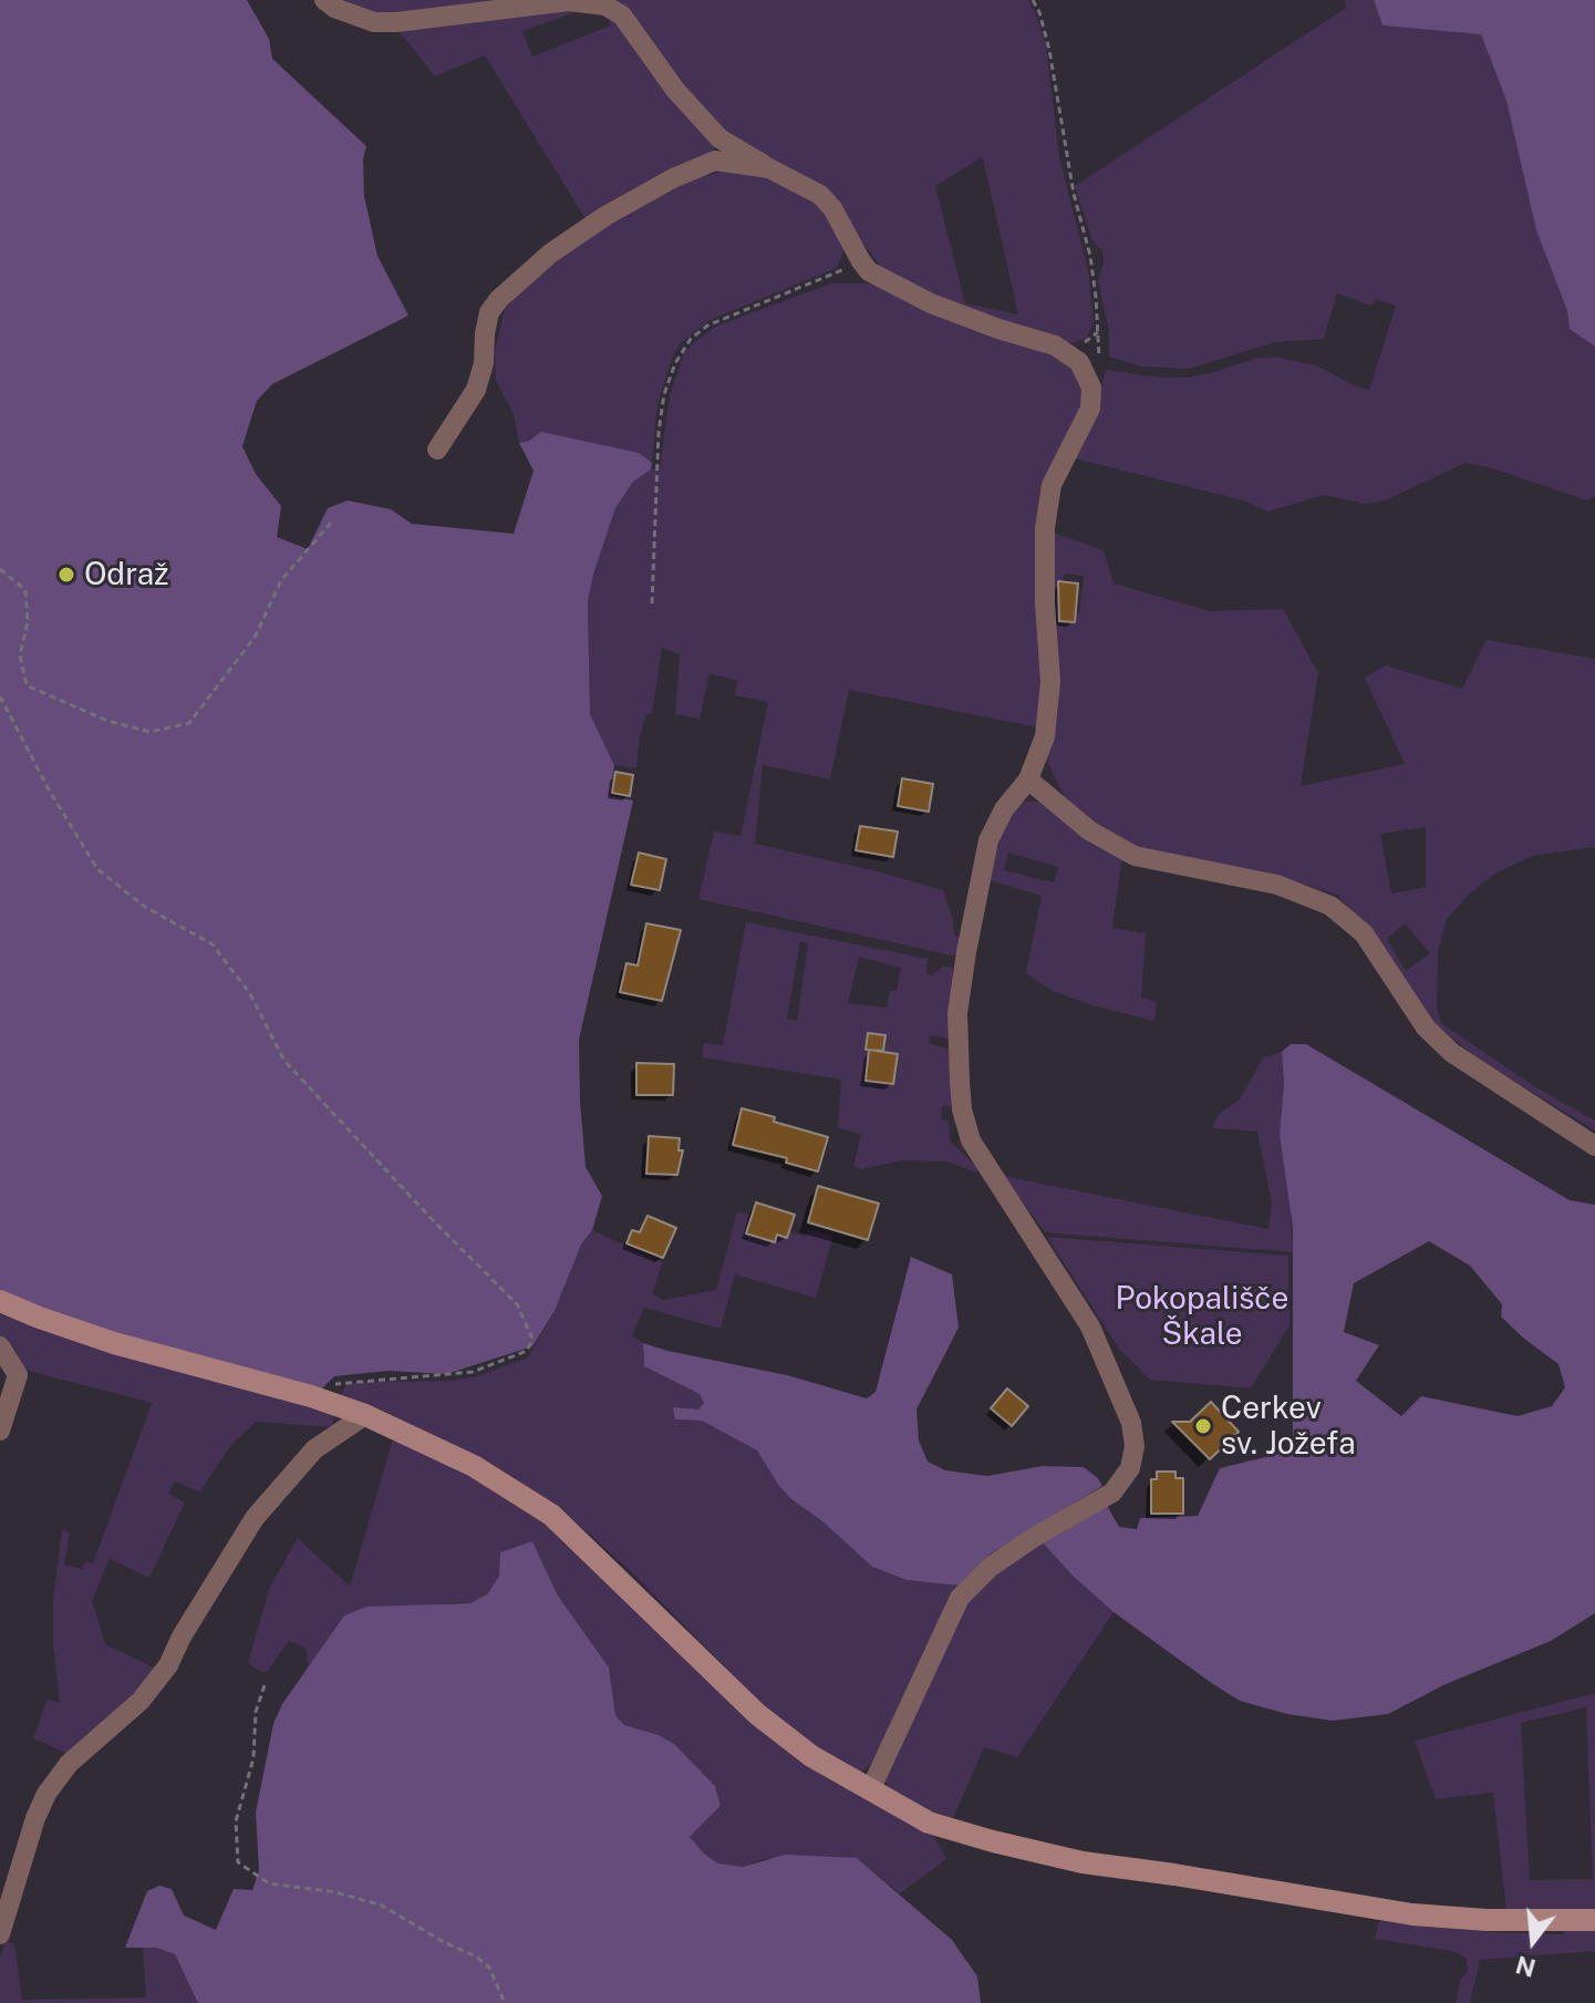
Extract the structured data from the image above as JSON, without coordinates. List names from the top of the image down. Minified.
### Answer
{"parks":["Pokopališče Škale"],"places":["Odraž","Cerkev sv. Jožefa"],"north":"bottom"}
